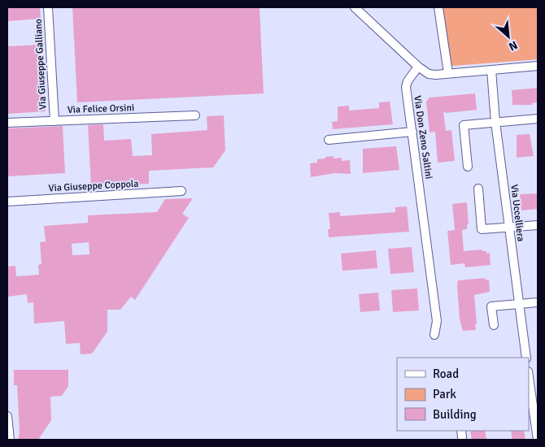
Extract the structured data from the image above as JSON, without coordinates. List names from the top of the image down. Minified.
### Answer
{"streets":{"street":["Via Giuseppe Galliano","Via Felice Orsini","Via Don Zeno Saltini","Via Giuseppe Coppola","Via Uccelliera"]},"crossings":[["Via Giuseppe Galliano","Via Felice Orsini"]],"legend":["Road","Park","Building"],"north":"bottom right"}
